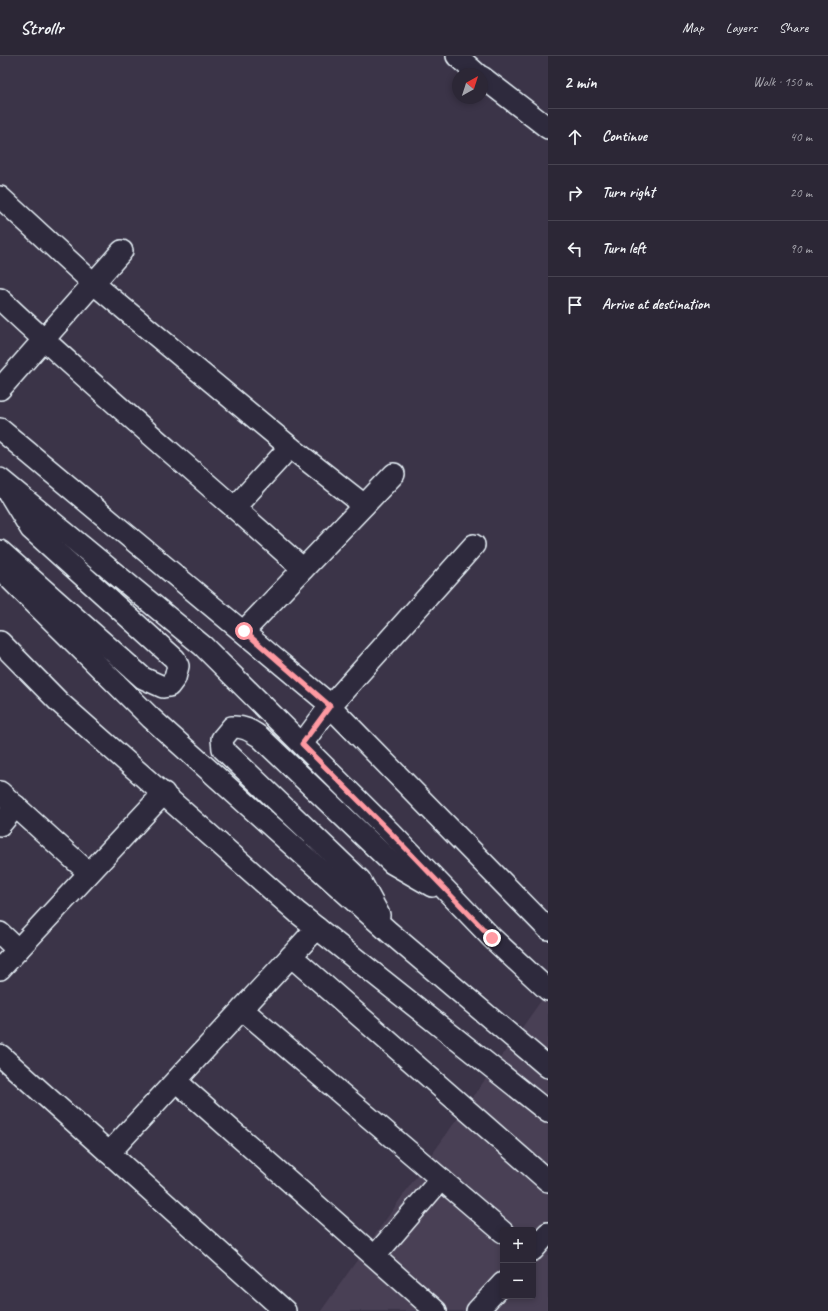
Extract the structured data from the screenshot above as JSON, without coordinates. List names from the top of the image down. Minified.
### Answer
{"north":"top right","page":{"header":"Strollr","nav":["Map","Layers","Share"],"heading":["2 min","Walk · 150 m"],"list":[["Continue","40 m"],["Turn right","20 m"],["Turn left","90 m"],"Arrive at destination"],"map_buttons":["+","−"]}}
